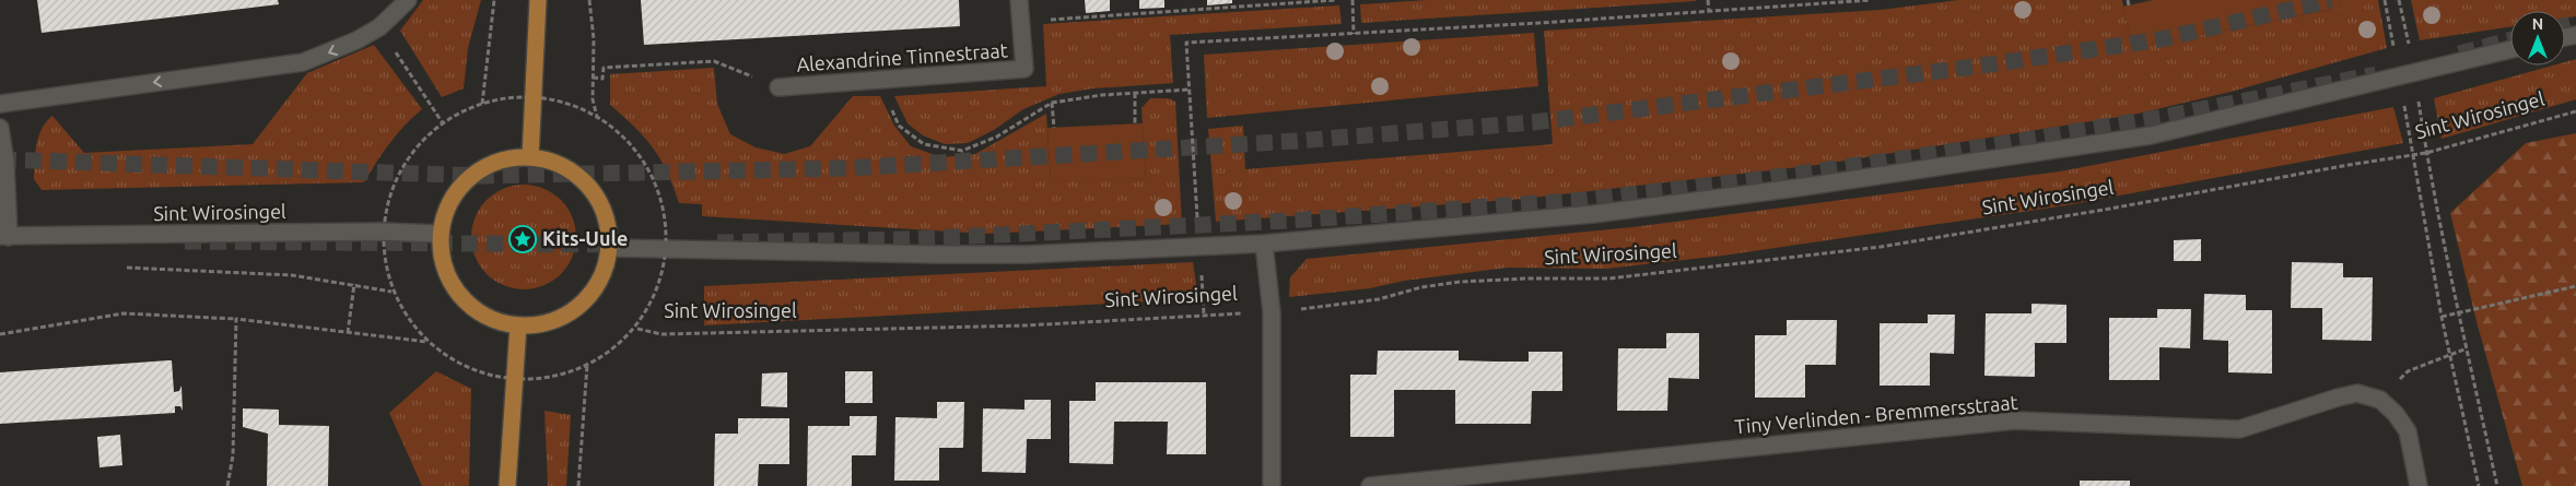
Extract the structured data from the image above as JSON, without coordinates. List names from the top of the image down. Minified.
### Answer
{"streets":{"street":["Alexandrine Tinnestraat","Sint Wirosingel","Tiny Verlinden - Bremmersstraat"]},"places":{"place":["Kits-Uule"]},"north":"top"}
